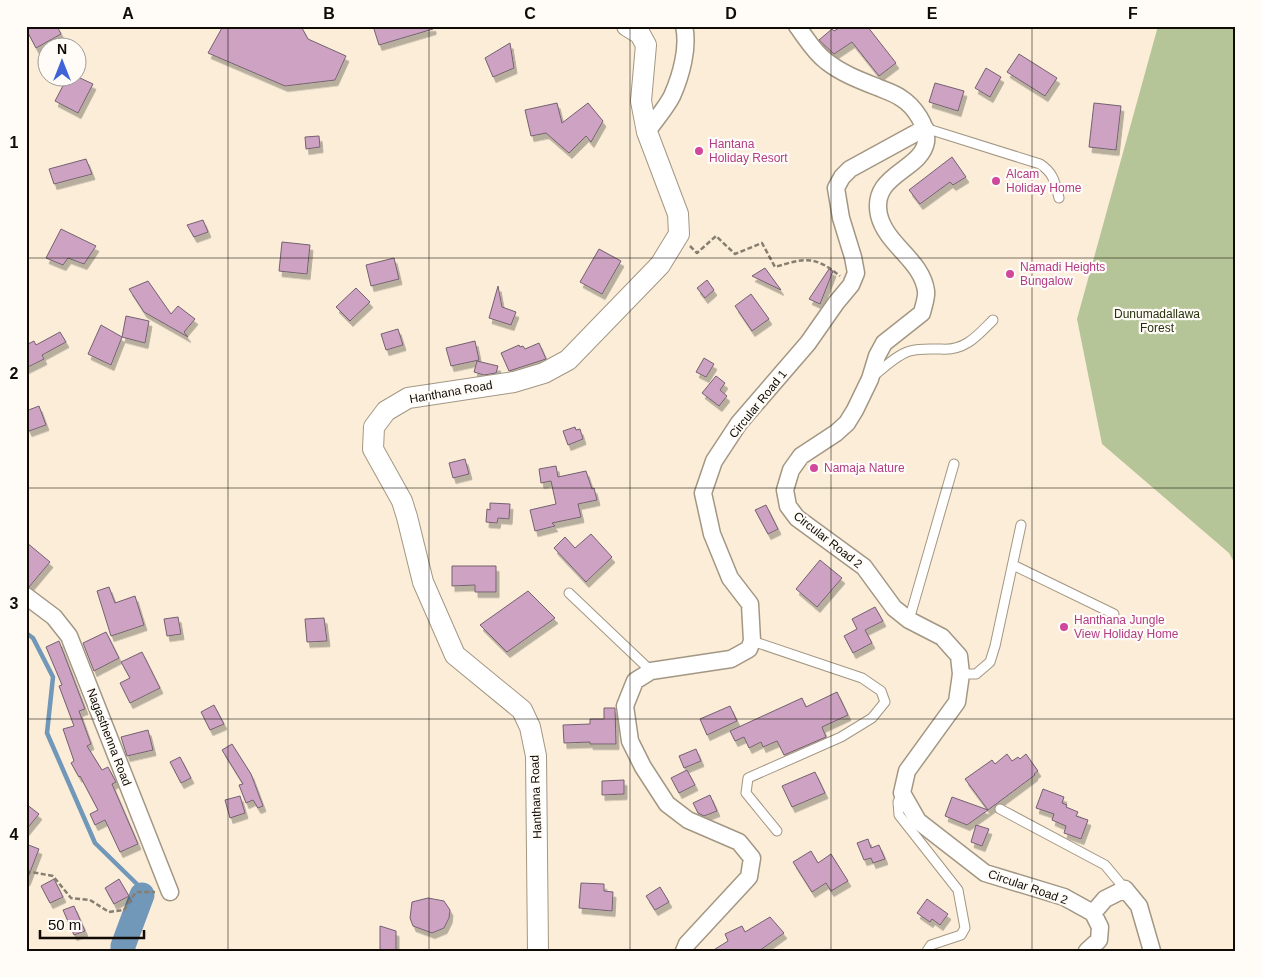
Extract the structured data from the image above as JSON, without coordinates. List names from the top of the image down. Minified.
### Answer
{"streets":{"street":["Hanthana Road","Circular Road 1","Circular Road 2","Nagasthenna Road"]},"parks":["Dunumadallawa Forest"],"places":["Hantana Holiday Resort","Alcam Holiday Home","Namadi Heights Bungalow","Namaja Nature","Hanthana Jungle View Holiday Home"],"scale_bar":"50 m","north":"top","grid":{"columns":["A","B","C","D","E","F"],"rows":["1","2","3","4"]}}
